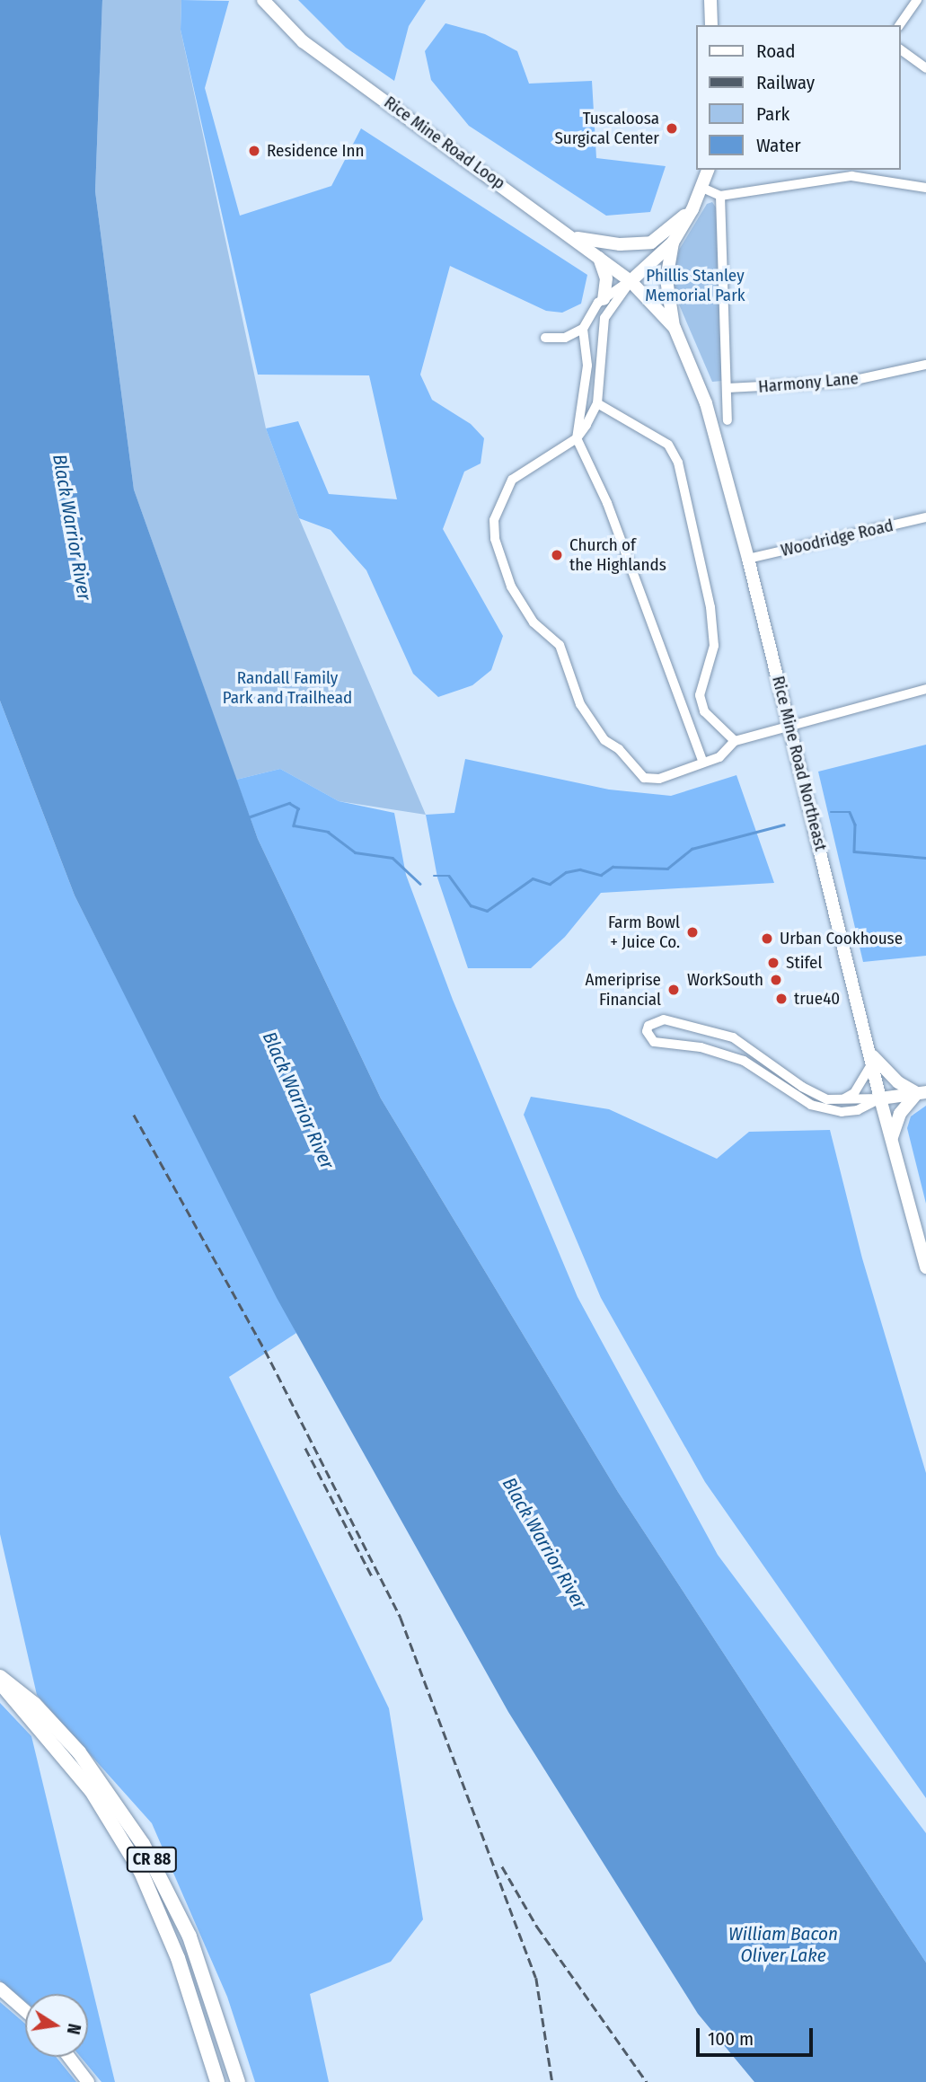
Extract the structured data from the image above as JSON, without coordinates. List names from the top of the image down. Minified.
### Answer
{"streets":{"main road":["Rice Mine Road Loop","Rice Mine Road Northeast","CR 88"],"street":["Harmony Lane","Woodridge Road"]},"crossings":[["Rice Mine Road Loop","Rice Mine Road Northeast"],["Woodridge Road","Rice Mine Road Northeast"]],"water":["Black Warrior River","William Bacon Oliver Lake"],"parks":["Phillis Stanley Memorial Park","Randall Family Park and Trailhead"],"places":["Tuscaloosa Surgical Center","Residence Inn","Church of the Highlands","Farm Bowl + Juice Co.","Urban Cookhouse","Stifel","WorkSouth","Ameriprise Financial","true40"],"legend":["Road","Railway","Park","Water"],"scale_bar":"100 m","north":"right"}
